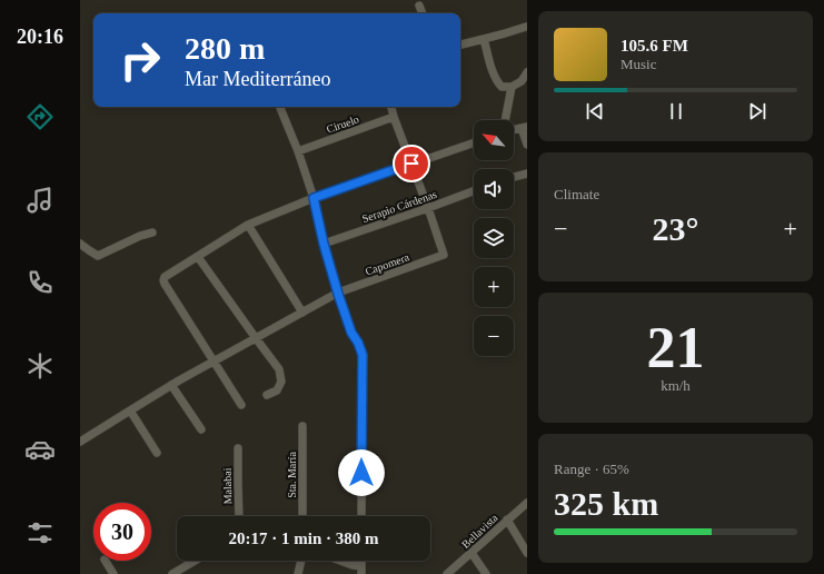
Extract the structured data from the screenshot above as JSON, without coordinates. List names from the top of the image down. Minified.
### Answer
{"streets":{"street":["Ciruelo","Serapio Cárdenas","Capomera","Sta. María","Malabai","Bellavista"]},"crossings":[["Serapio Cárdenas","Capomera"]],"north":"top left","page":{"tabs":"20:16","turn":["280 m","Mar Mediterráneo"],"song":["105.6 FM","Music"],"map_buttons":["+","−"],"tile":["Climate",["21","km/h"],["Range · 65%","325 km"]],"heat":["−","23°","+"],"limit":"30","trip":"20:17 · 1 min · 380 m"}}
